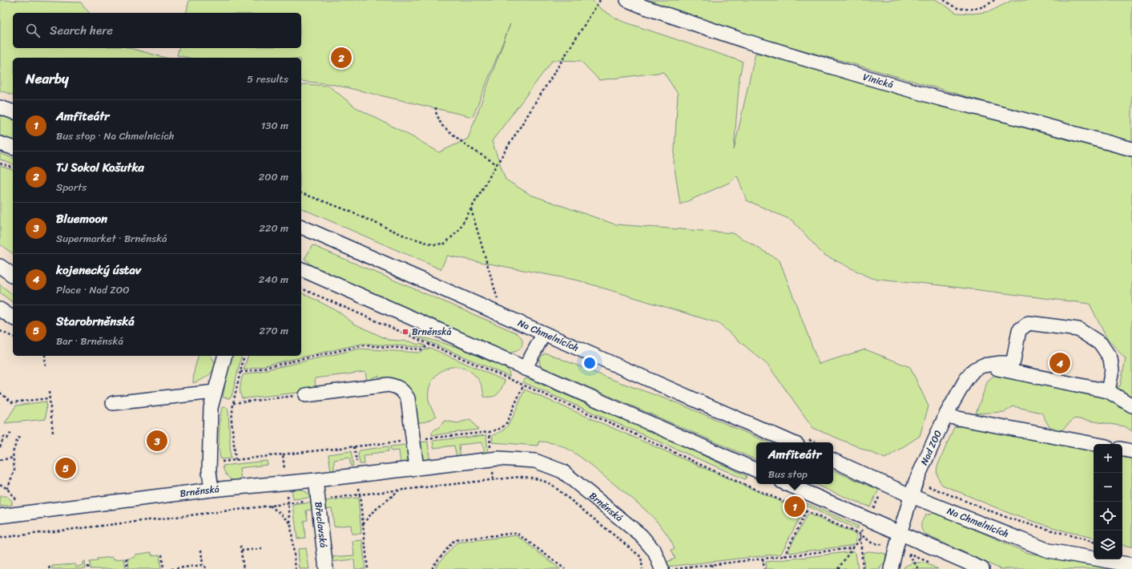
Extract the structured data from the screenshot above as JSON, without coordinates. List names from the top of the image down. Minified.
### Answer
{"streets":{"street":["Vinická","Na Chmelnicích","Nad ZOO","Brněnská","Břeclavská"]},"crossings":[["Na Chmelnicích","Nad ZOO"],["Brněnská","Břeclavská"]],"places":{"transit":["Brněnská"]},"page":{"search":"Search here","pins":["2","4","3","5","1"],"heading":["Nearby","5 results"],"list":[{"mark":"1","name":"Amfiteátr","note":"Bus stop · Na Chmelnicích","value":"130 m"},{"mark":"2","name":"TJ Sokol Košutka","note":"Sports","value":"200 m"},{"mark":"3","name":"Bluemoon","note":"Supermarket · Brněnská","value":"220 m"},{"mark":"4","name":"kojenecký ústav","note":"Place · Nad ZOO","value":"240 m"},{"mark":"5","name":"Starobrněnská","note":"Bar · Brněnská","value":"270 m"}],"popup":["Amfiteátr","Bus stop"],"map_buttons":["+","−"]}}
